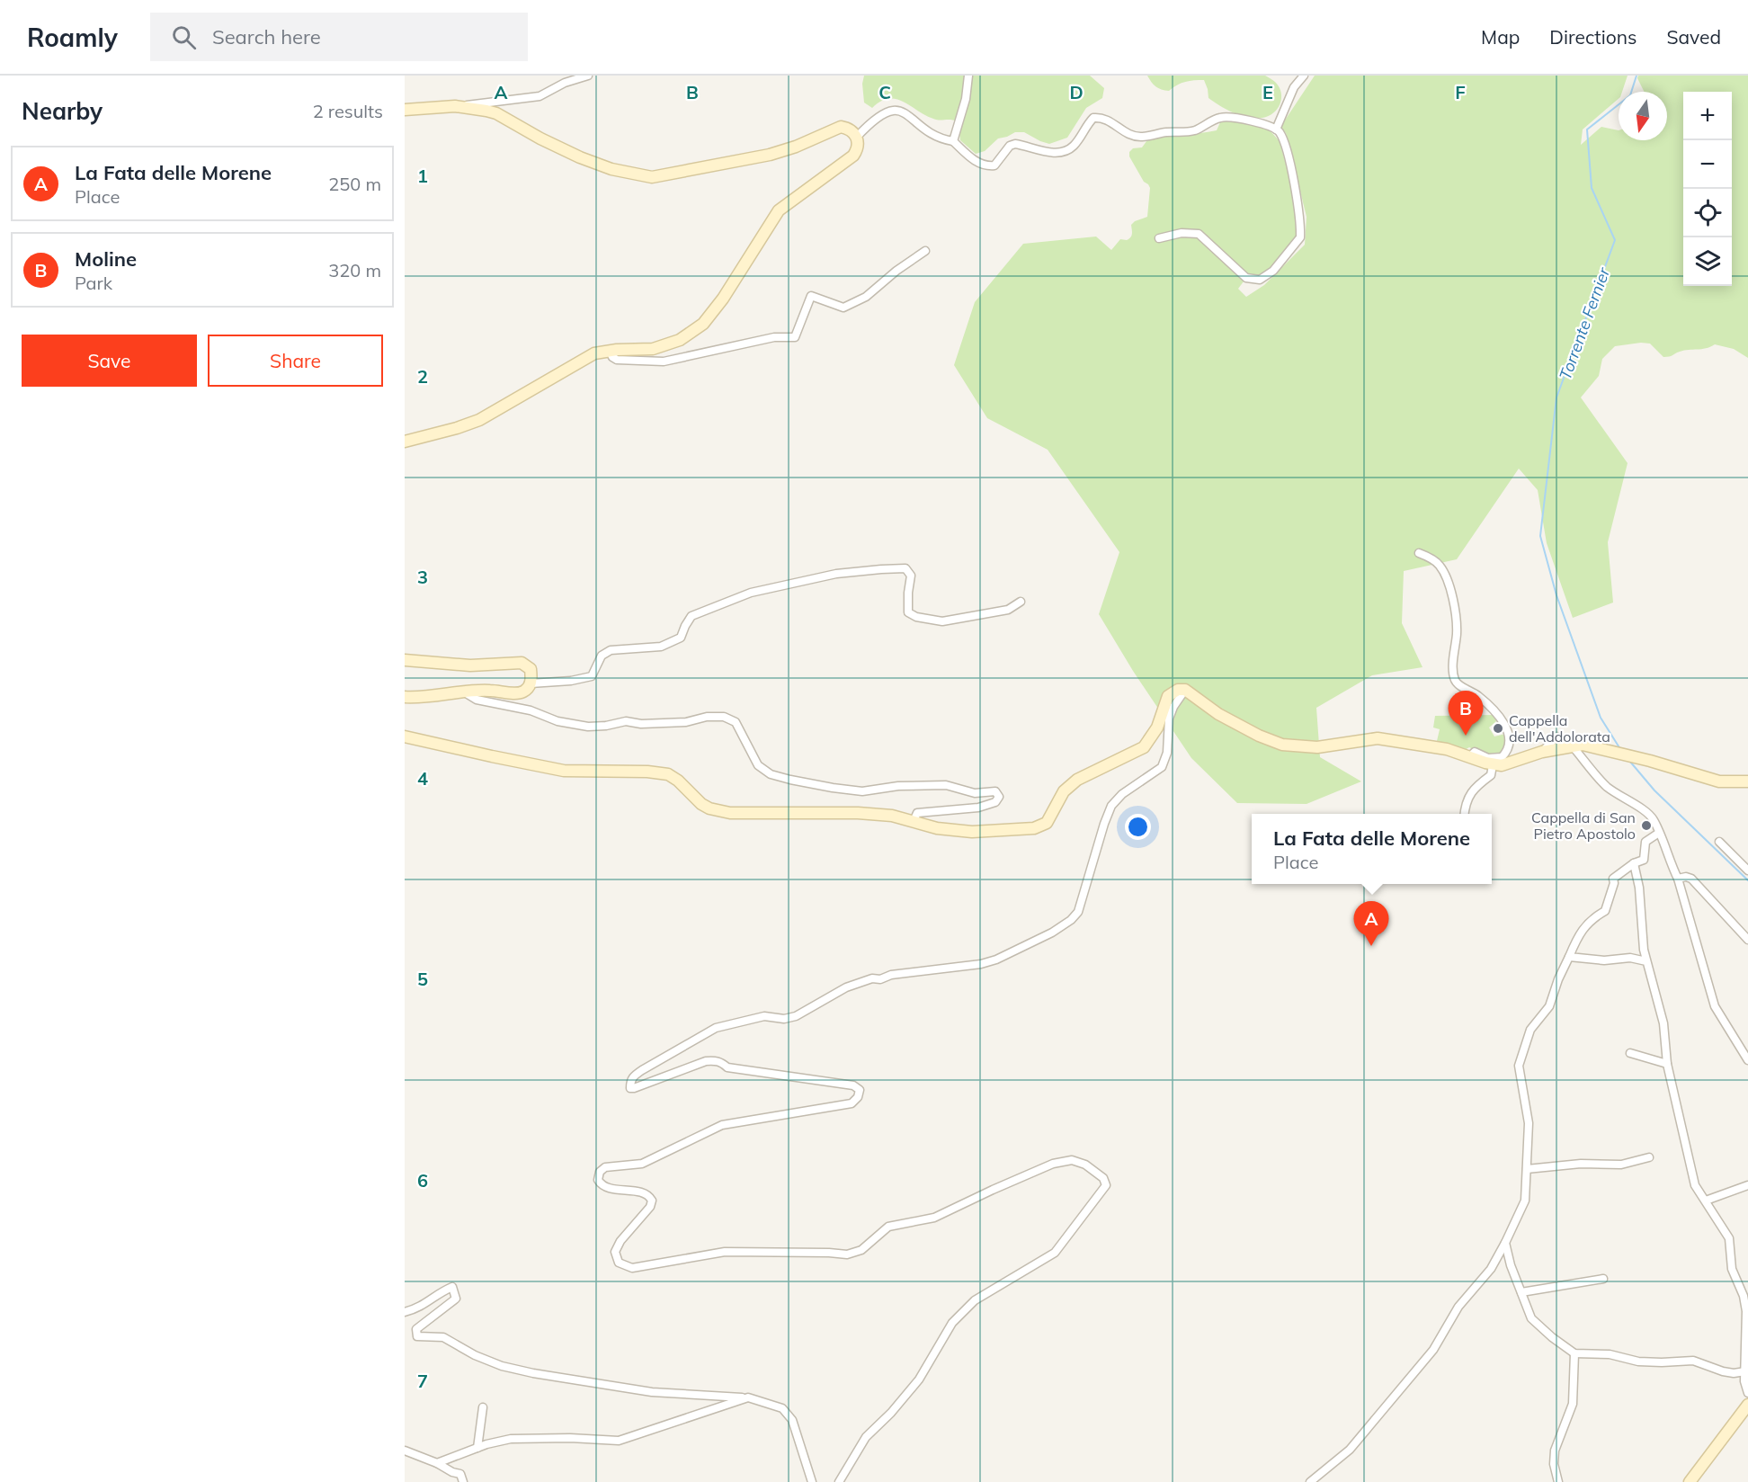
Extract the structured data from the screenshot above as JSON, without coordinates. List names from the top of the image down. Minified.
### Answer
{"water":["Torrente Fernier"],"places":["Cappella dell'Addolorata","Cappella di San Pietro Apostolo"],"north":"bottom","page":{"header":"Roamly","search":"Search here","nav":["Map","Directions","Saved"],"heading":["Nearby","2 results"],"map_buttons":["+","−"],"list":[{"mark":"A","name":"La Fata delle Morene","note":"Place","value":"250 m"},{"mark":"B","name":"Moline","note":"Park","value":"320 m"}],"buttons":["Save","Share"],"pins":["B","A"],"popup":["La Fata delle Morene","Place"]},"grid":{"columns":["A","B","C","D","E","F"],"rows":["1","2","3","4","5","6","7"]}}
